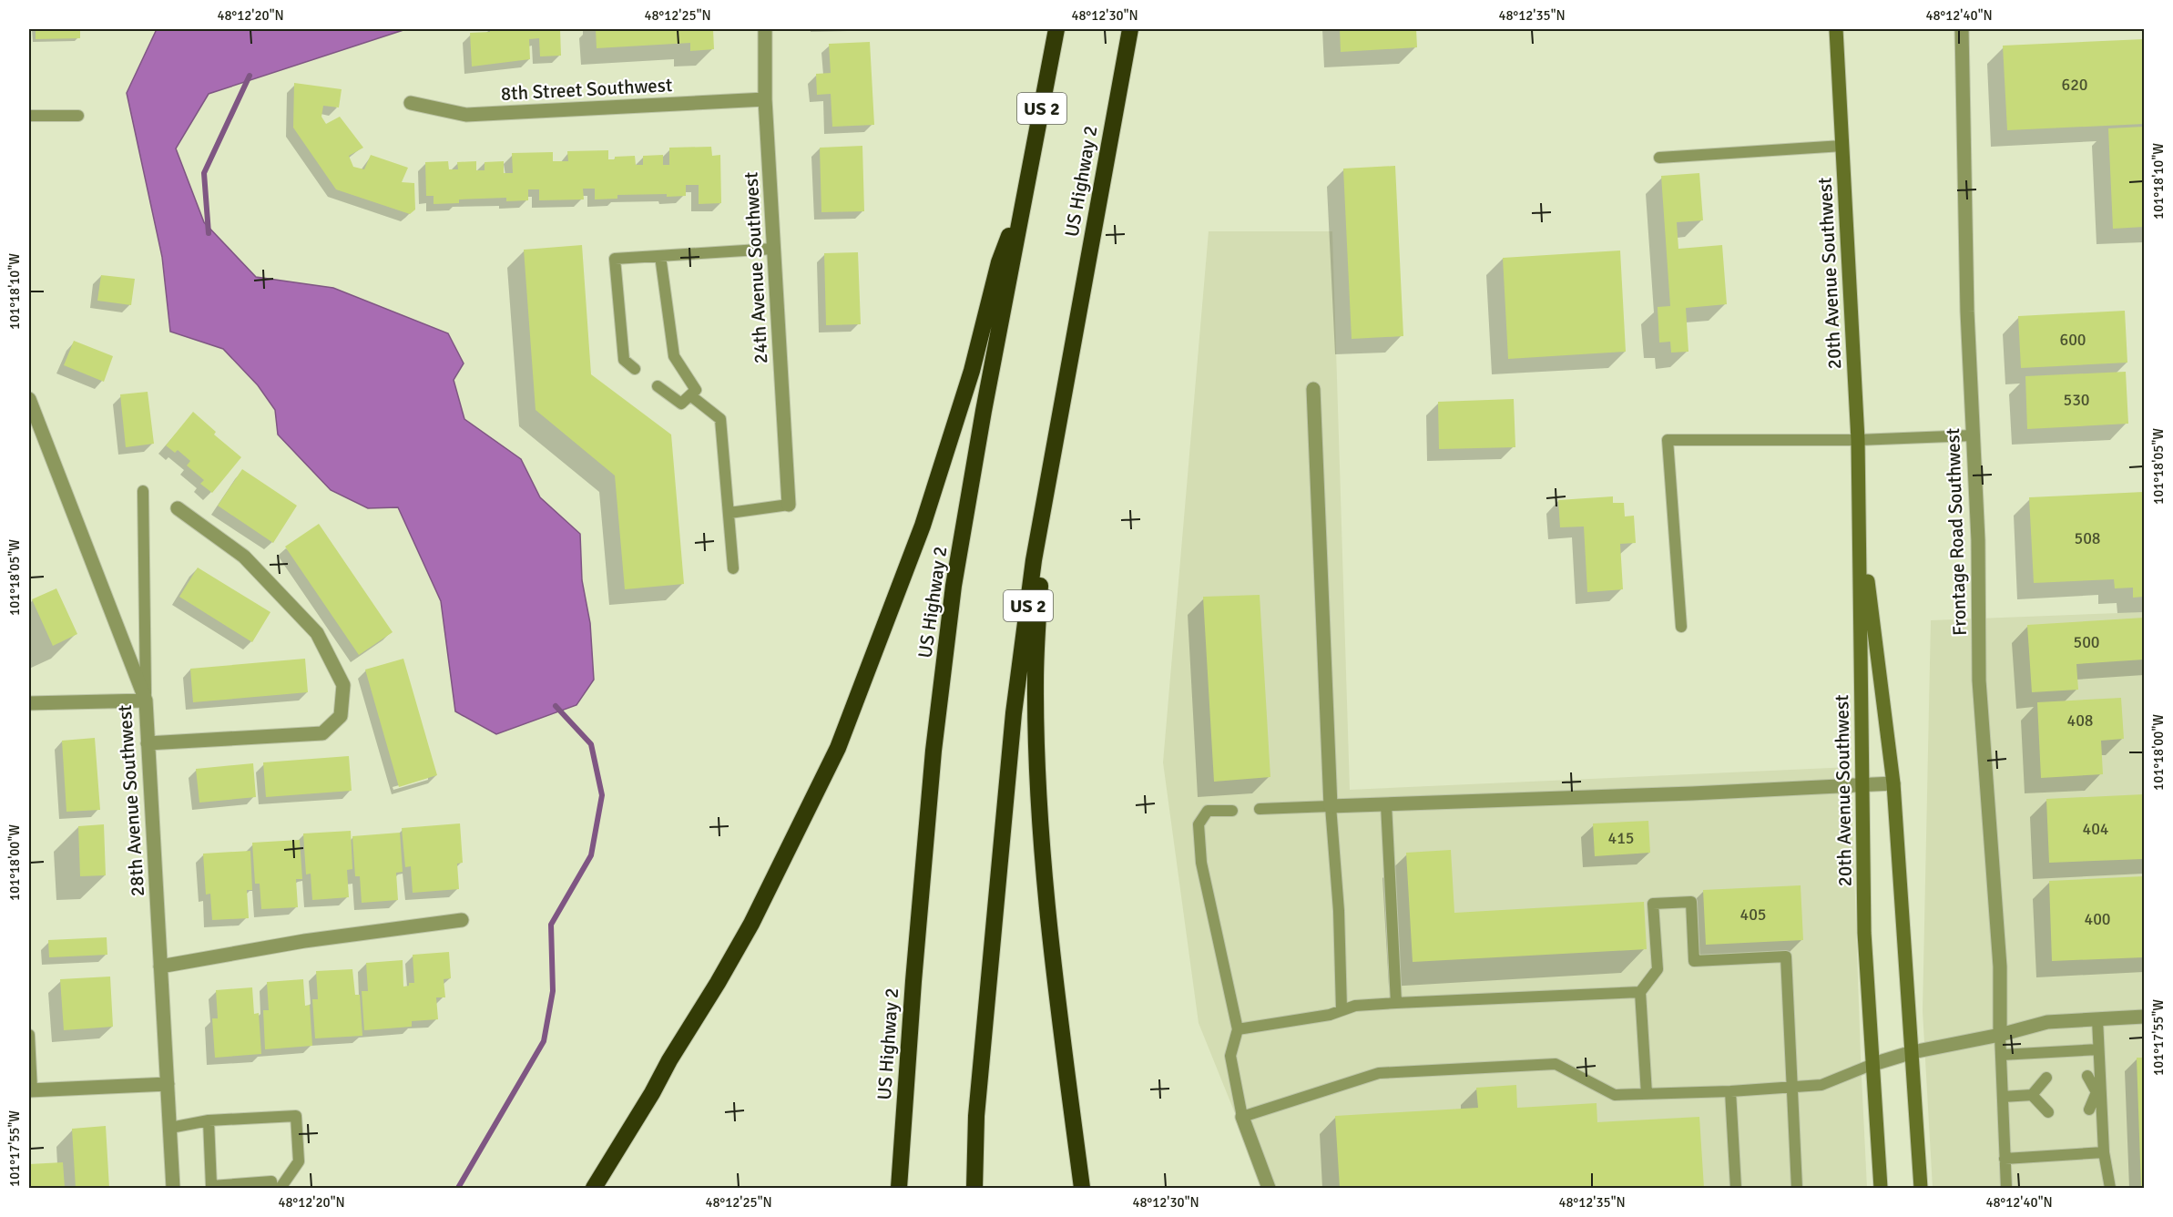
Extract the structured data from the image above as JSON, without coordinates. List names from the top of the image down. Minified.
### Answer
{"streets":{"highway":["US 2","US Highway 2"],"street":["8th Street Southwest","24th Avenue Southwest","20th Avenue Southwest","Frontage Road Southwest","28th Avenue Southwest"]},"crossings":[["8th Street Southwest","24th Avenue Southwest"]],"house_numbers":["620","600","530","508","500","408","404","415","405","400"],"coordinates":["48°12'20\"N","48°12'25\"N","48°12'30\"N","48°12'35\"N","48°12'40\"N","101°18'10\"W","101°18'05\"W","101°18'00\"W","101°17'55\"W"]}
